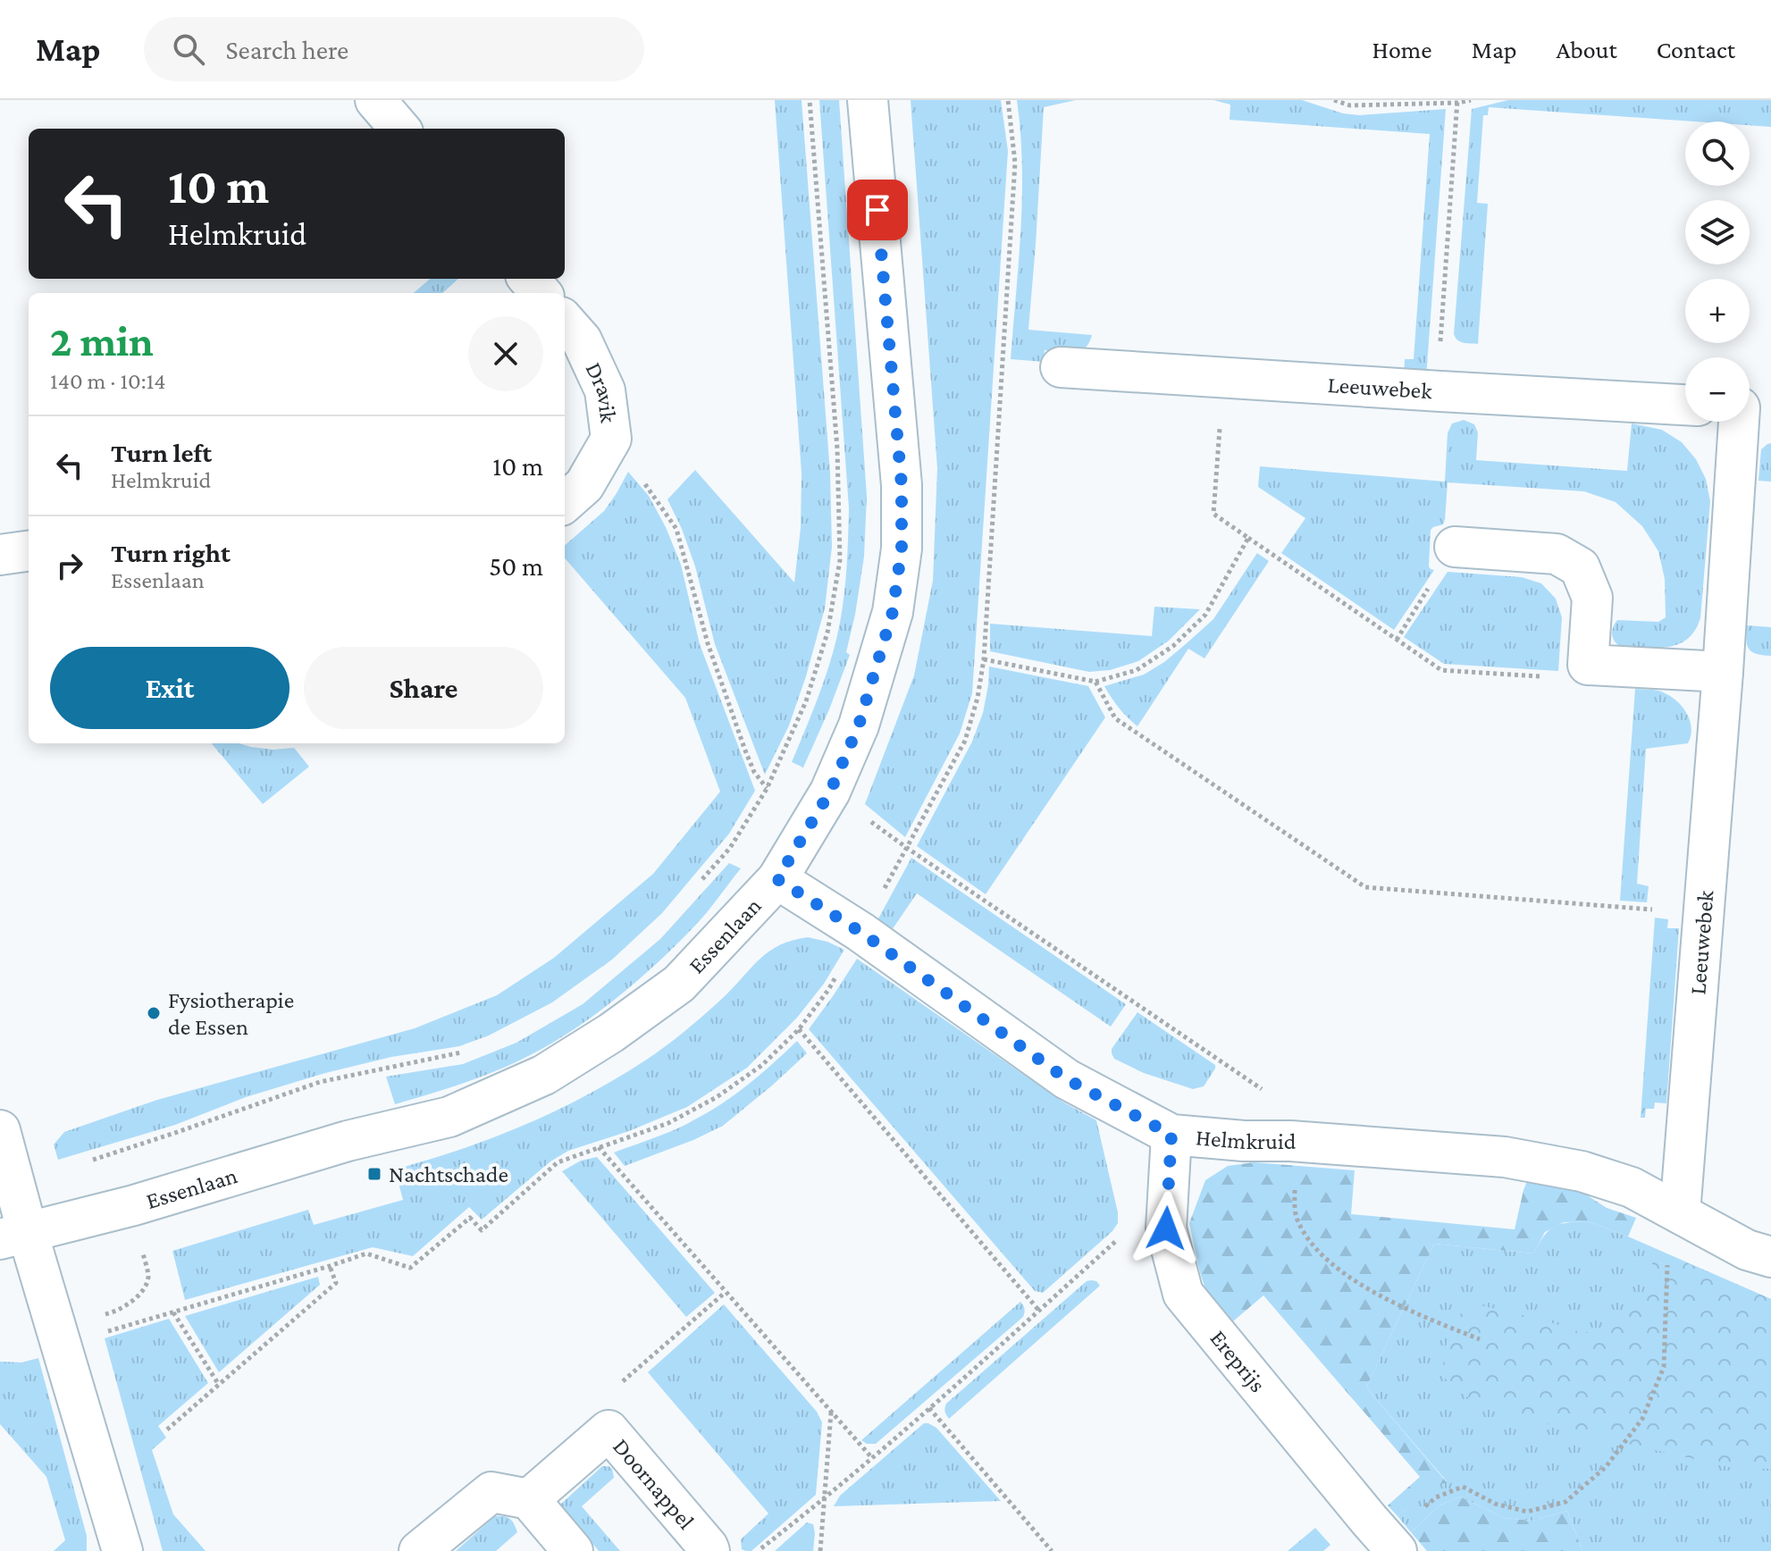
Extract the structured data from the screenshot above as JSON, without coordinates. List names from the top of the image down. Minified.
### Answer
{"streets":{"street":["Leeuwebek","Dravik","Essenlaan","Helmkruid","Ereprijs","Doornappel"]},"crossings":[["Leeuwebek","Helmkruid"],["Essenlaan","Helmkruid"],["Helmkruid","Ereprijs"]],"places":{"other":["Fysiotherapie de Essen"],"transit":["Nachtschade"]},"page":{"header":"Map","search":"Search here","nav":["Home","Map","About","Contact"],"map_buttons":["+","−"],"turn":["10 m","Helmkruid"],"heading":["2 min","140 m · 10:14"],"list":[{"name":"Turn left","note":"Helmkruid","value":"10 m"},{"name":"Turn right","note":"Essenlaan","value":"50 m"}],"buttons":["Exit","Share"]}}
